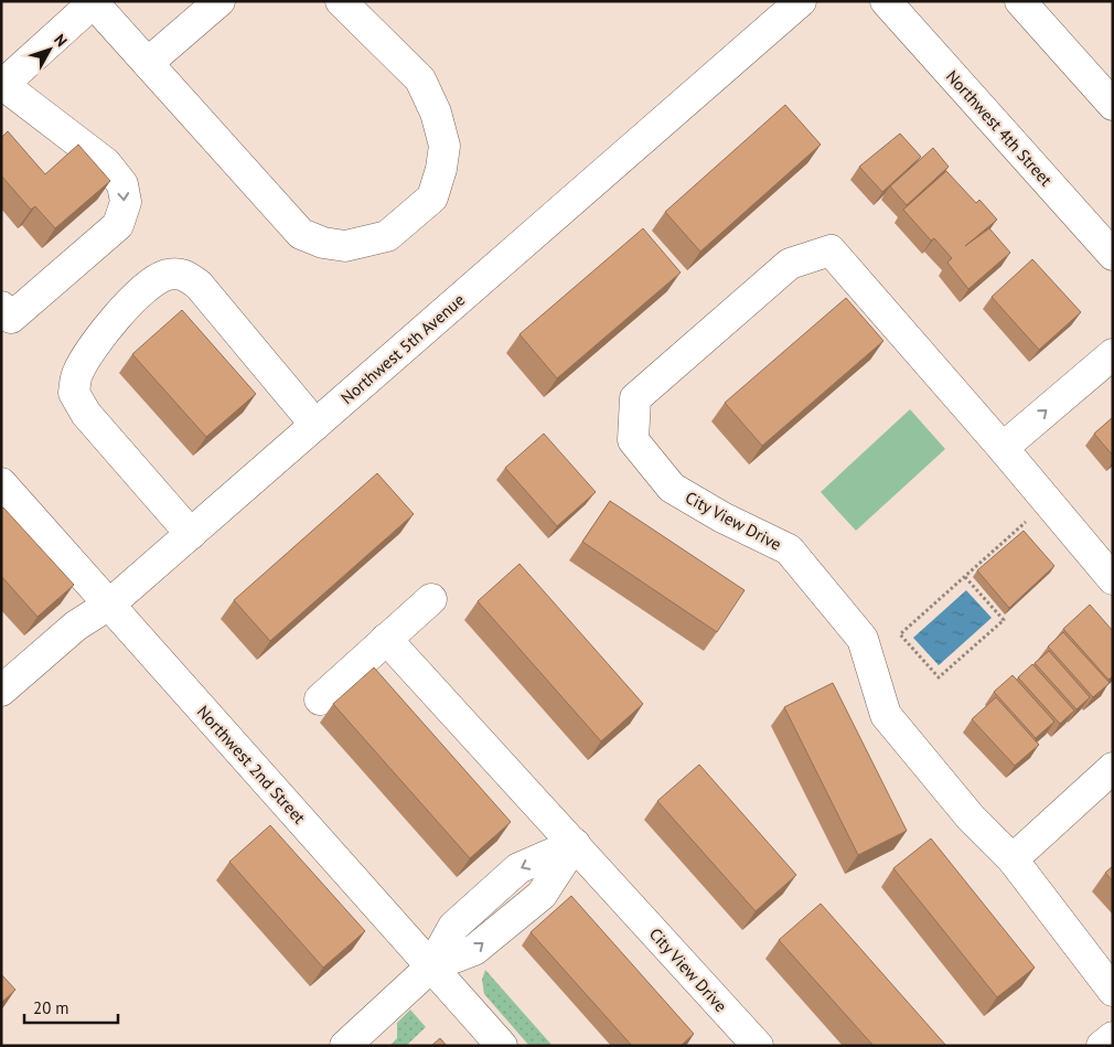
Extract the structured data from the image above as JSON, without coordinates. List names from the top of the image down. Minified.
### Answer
{"streets":{"street":["Northwest 4th Street","Northwest 5th Avenue","City View Drive","Northwest 2nd Street"]},"crossings":[["Northwest 5th Avenue","Northwest 2nd Street"]],"scale_bar":"20 m","north":"top right"}
